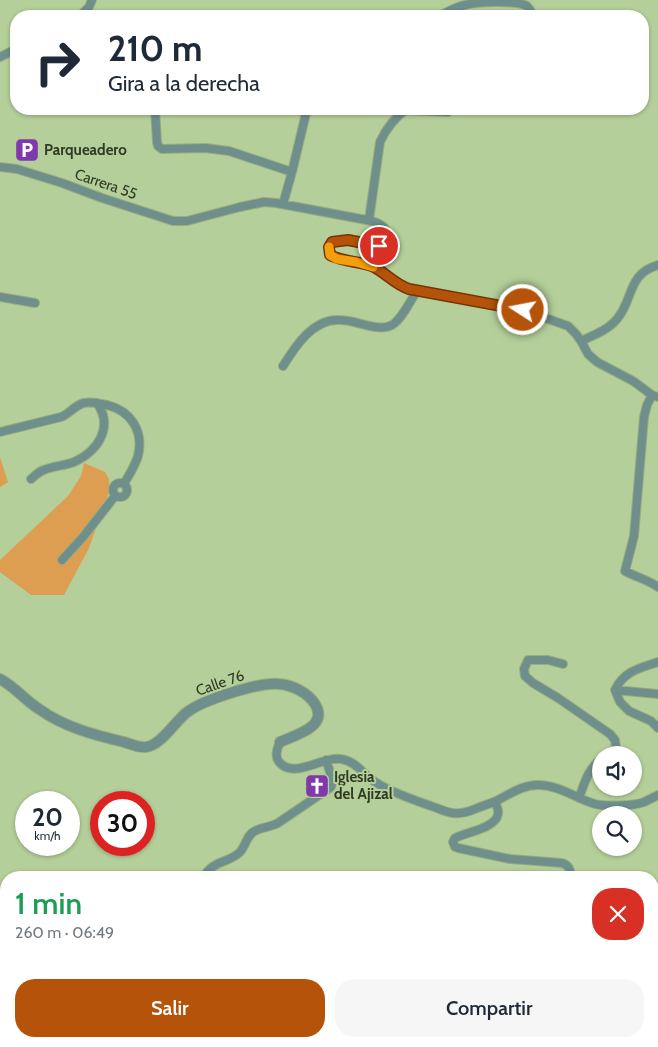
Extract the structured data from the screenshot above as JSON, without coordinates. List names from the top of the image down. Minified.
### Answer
{"streets":{"street":["Carrera 55","Calle 76"]},"places":{"parking":["Parqueadero"],"church":["Iglesia del Ajizal"]},"page":{"turn":["210 m","Gira a la derecha"],"speed":"20 km/h","limit":"30","heading":["1 min","260 m · 06:49"],"buttons":["Salir","Compartir"]}}
